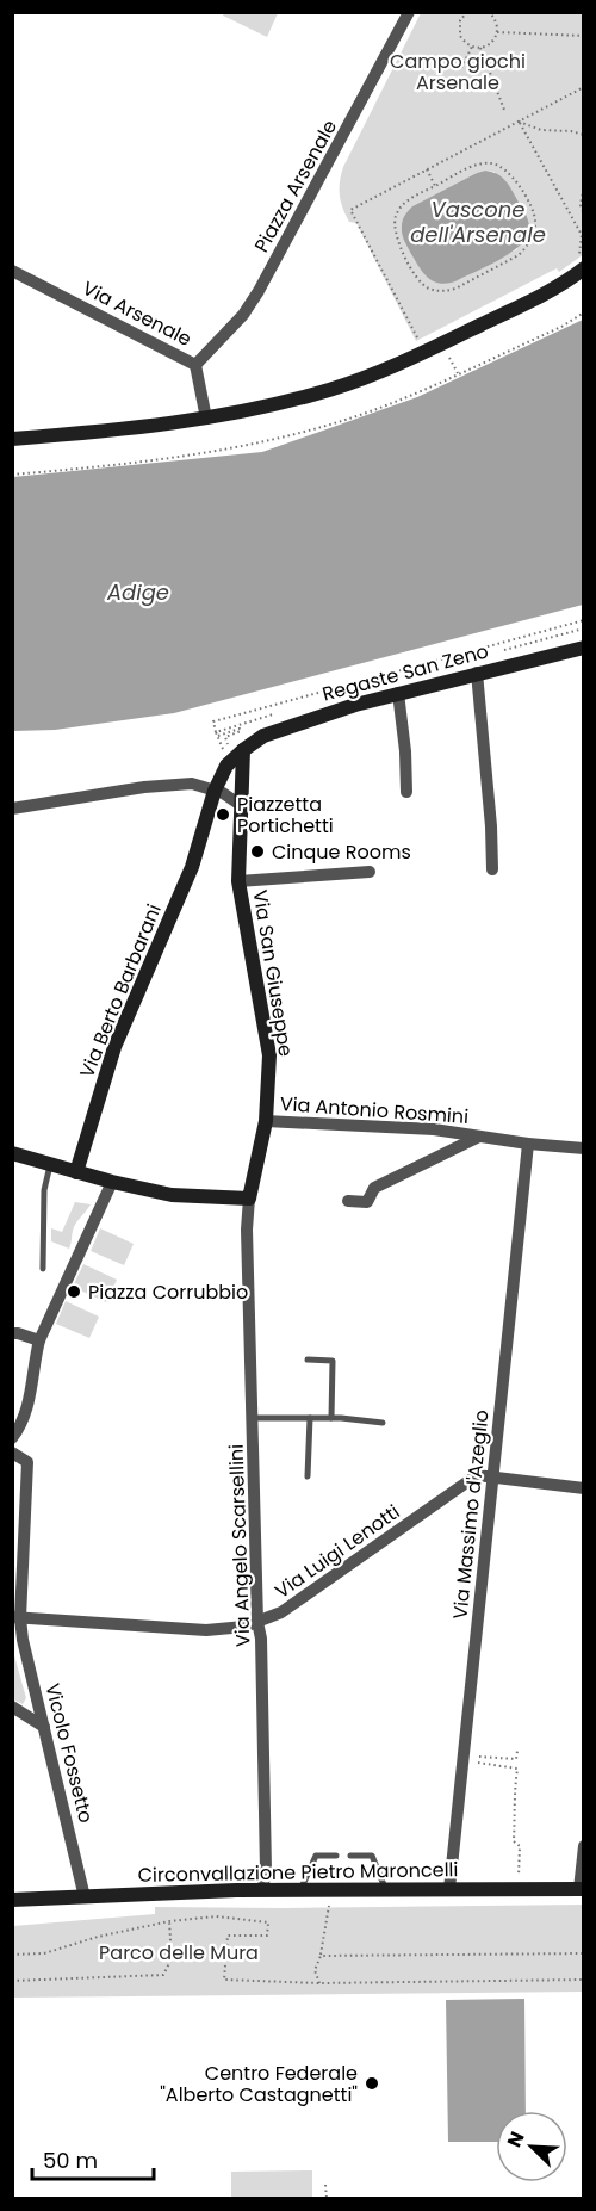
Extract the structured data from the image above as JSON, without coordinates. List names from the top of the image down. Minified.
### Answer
{"streets":{"street":["Piazza Arsenale","Via Arsenale","Regaste San Zeno","Via San Giuseppe","Via Berto Barbarani","Via Antonio Rosmini","Via Massimo d'Azeglio","Via Angelo Scarsellini","Via Luigi Lenotti","Vicolo Fossetto","Circonvallazione Pietro Maroncelli"]},"crossings":[["Piazza Arsenale","Via Arsenale"],["Via San Giuseppe","Via Antonio Rosmini"],["Via San Giuseppe","Via Angelo Scarsellini"],["Via Antonio Rosmini","Via Massimo d'Azeglio"],["Via Massimo d'Azeglio","Via Luigi Lenotti"],["Via Massimo d'Azeglio","Circonvallazione Pietro Maroncelli"],["Via Angelo Scarsellini","Via Luigi Lenotti"],["Via Angelo Scarsellini","Circonvallazione Pietro Maroncelli"],["Via Luigi Lenotti","Vicolo Fossetto"],["Vicolo Fossetto","Circonvallazione Pietro Maroncelli"]],"water":["Vascone dell'Arsenale","Adige"],"parks":["Campo giochi Arsenale","Parco delle Mura"],"places":["Piazzetta Portichetti","Cinque Rooms","Piazza Corrubbio","Centro Federale \"Alberto Castagnetti\""],"scale_bar":"50 m","north":"top left"}
